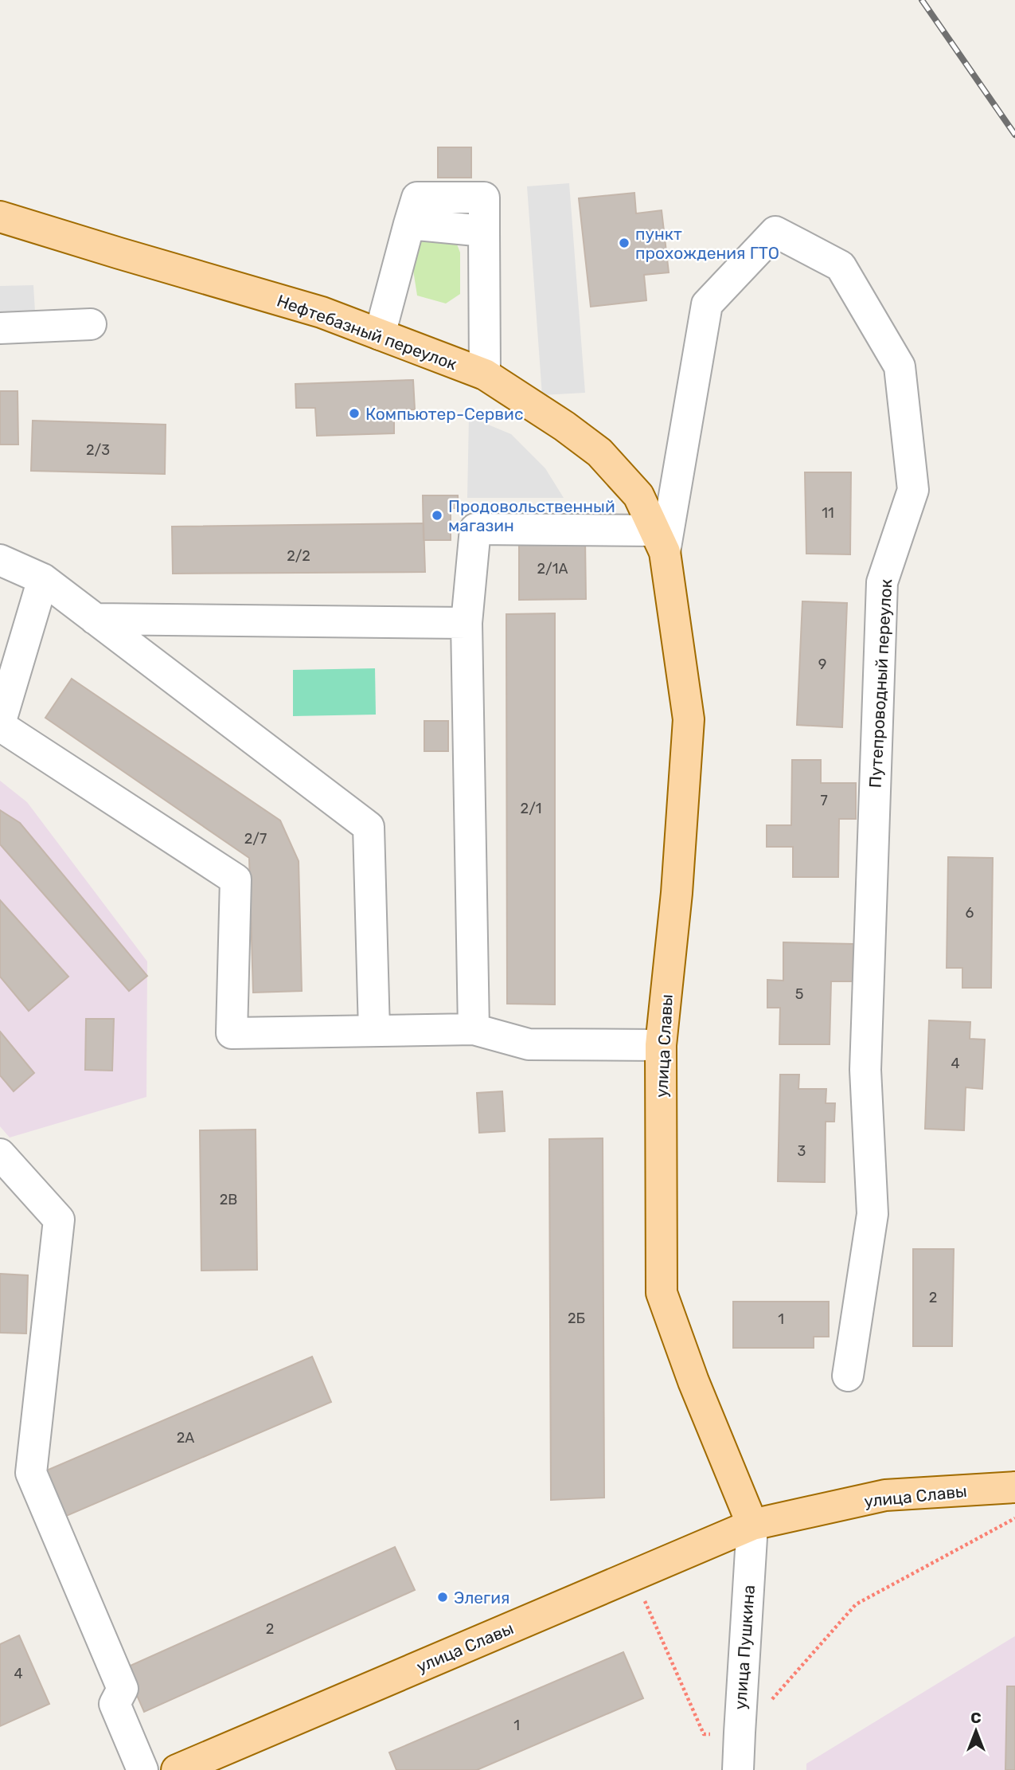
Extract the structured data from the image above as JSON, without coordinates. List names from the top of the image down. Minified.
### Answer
{"streets":{"main road":["Нефтебазный переулок","улица Славы"],"street":["Путепроводный переулок","улица Пушкина"]},"crossings":[["Нефтебазный переулок","Путепроводный переулок"],["Нефтебазный переулок","улица Славы"],["Путепроводный переулок","улица Славы"],["улица Славы","улица Пушкина"]],"places":["пункт прохождения ГТО","Компьютер-Сервис","Продовольственный магазин","Элегия"],"house_numbers":["2/3","11","2/2","2/1А","9","7","2/1","2/7","6","5","4","3","2В","2","2Б","1","2А","2","4","1"],"north":"top"}
